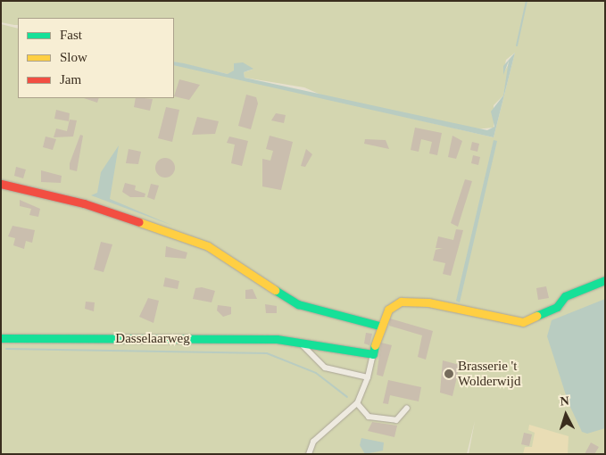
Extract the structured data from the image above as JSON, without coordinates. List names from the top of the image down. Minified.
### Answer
{"streets":{"street":["Dasselaarweg"]},"places":["Brasserie 't Wolderwijd"],"legend":["Fast","Slow","Jam"],"north":"top"}
